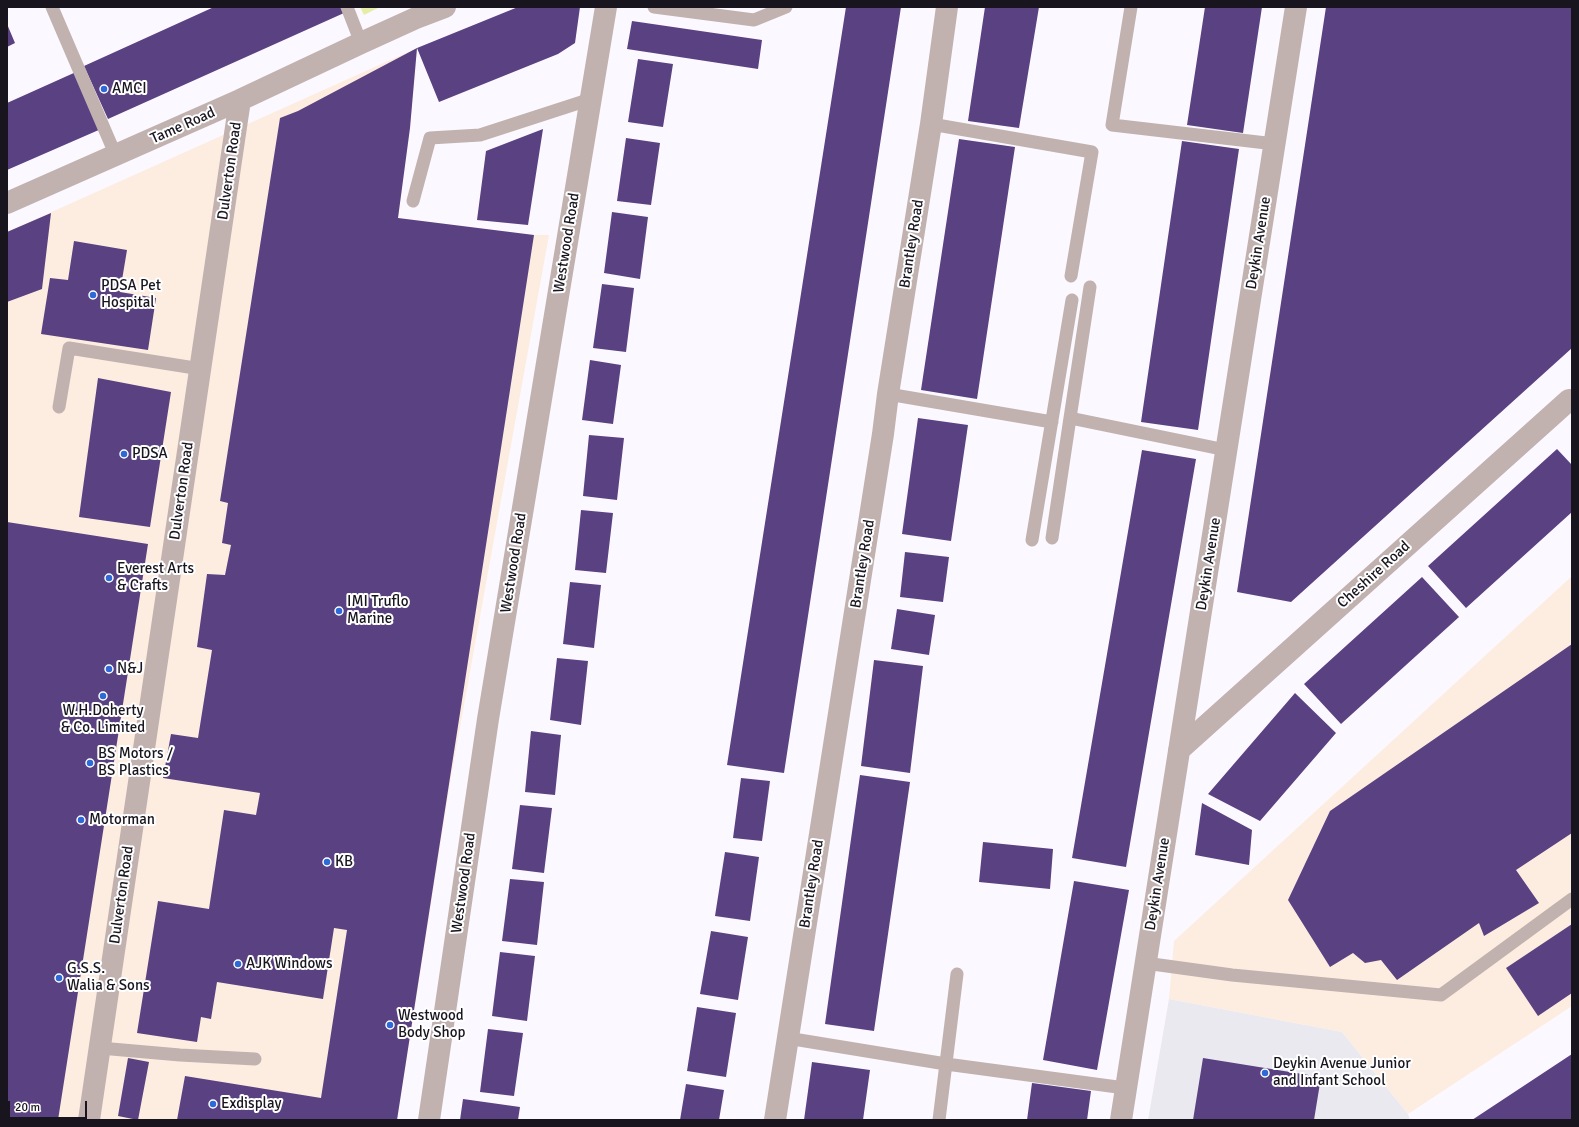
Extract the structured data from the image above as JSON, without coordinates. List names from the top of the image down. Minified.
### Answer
{"streets":{"street":["Tame Road","Dulverton Road","Westwood Road","Deykin Avenue","Brantley Road","Cheshire Road"]},"crossings":[["Tame Road","Dulverton Road"],["Deykin Avenue","Cheshire Road"]],"places":["AMCI","PDSA Pet Hospital","PDSA","Everest Arts & Crafts","IMI Truflo Marine","N&J","W.H.Doherty & Co. Limited","BS Motors / BS Plastics","Motorman","KB","AJK Windows","G.S.S. Walia & Sons","Westwood Body Shop","Deykin Avenue Junior and Infant School","Exdisplay"],"scale_bar":"20 m"}
